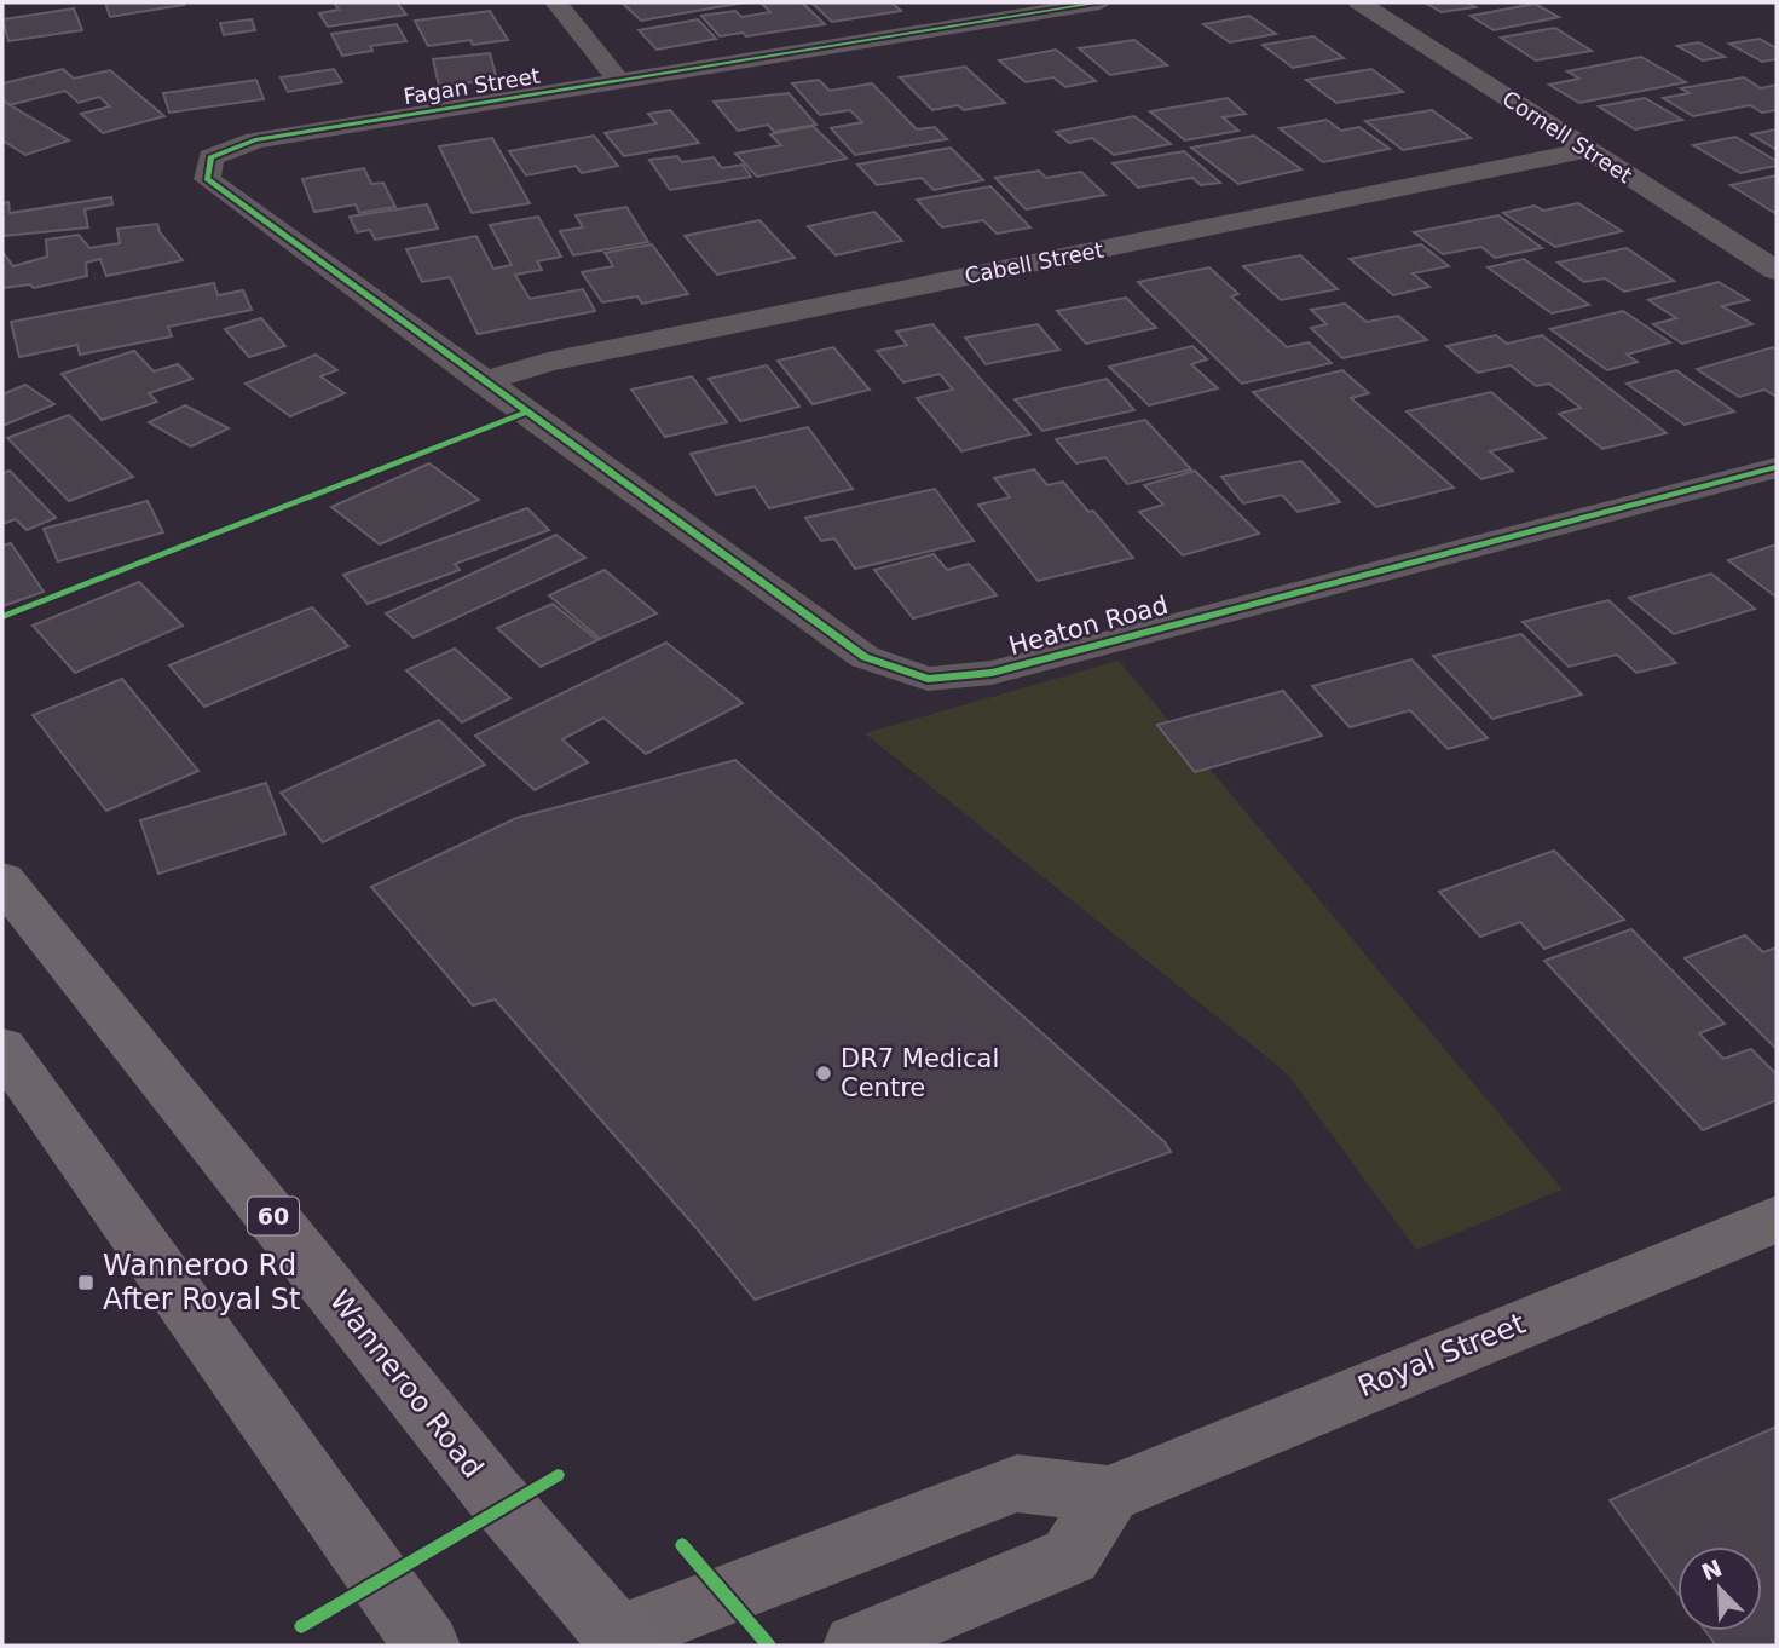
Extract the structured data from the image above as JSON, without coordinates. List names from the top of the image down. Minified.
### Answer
{"streets":{"highway":["60","Wanneroo Road"],"main road":["Royal Street"],"street":["Fagan Street","Cornell Street","Cabell Street","Heaton Road"]},"crossings":[["Fagan Street","Cabell Street"],["Fagan Street","Heaton Road"],["Cornell Street","Cabell Street"],["Cabell Street","Heaton Road"],["Royal Street","Wanneroo Road"]],"places":{"other":["DR7 Medical Centre"],"transit":["Wanneroo Rd After Royal St"]},"north":"top left"}
